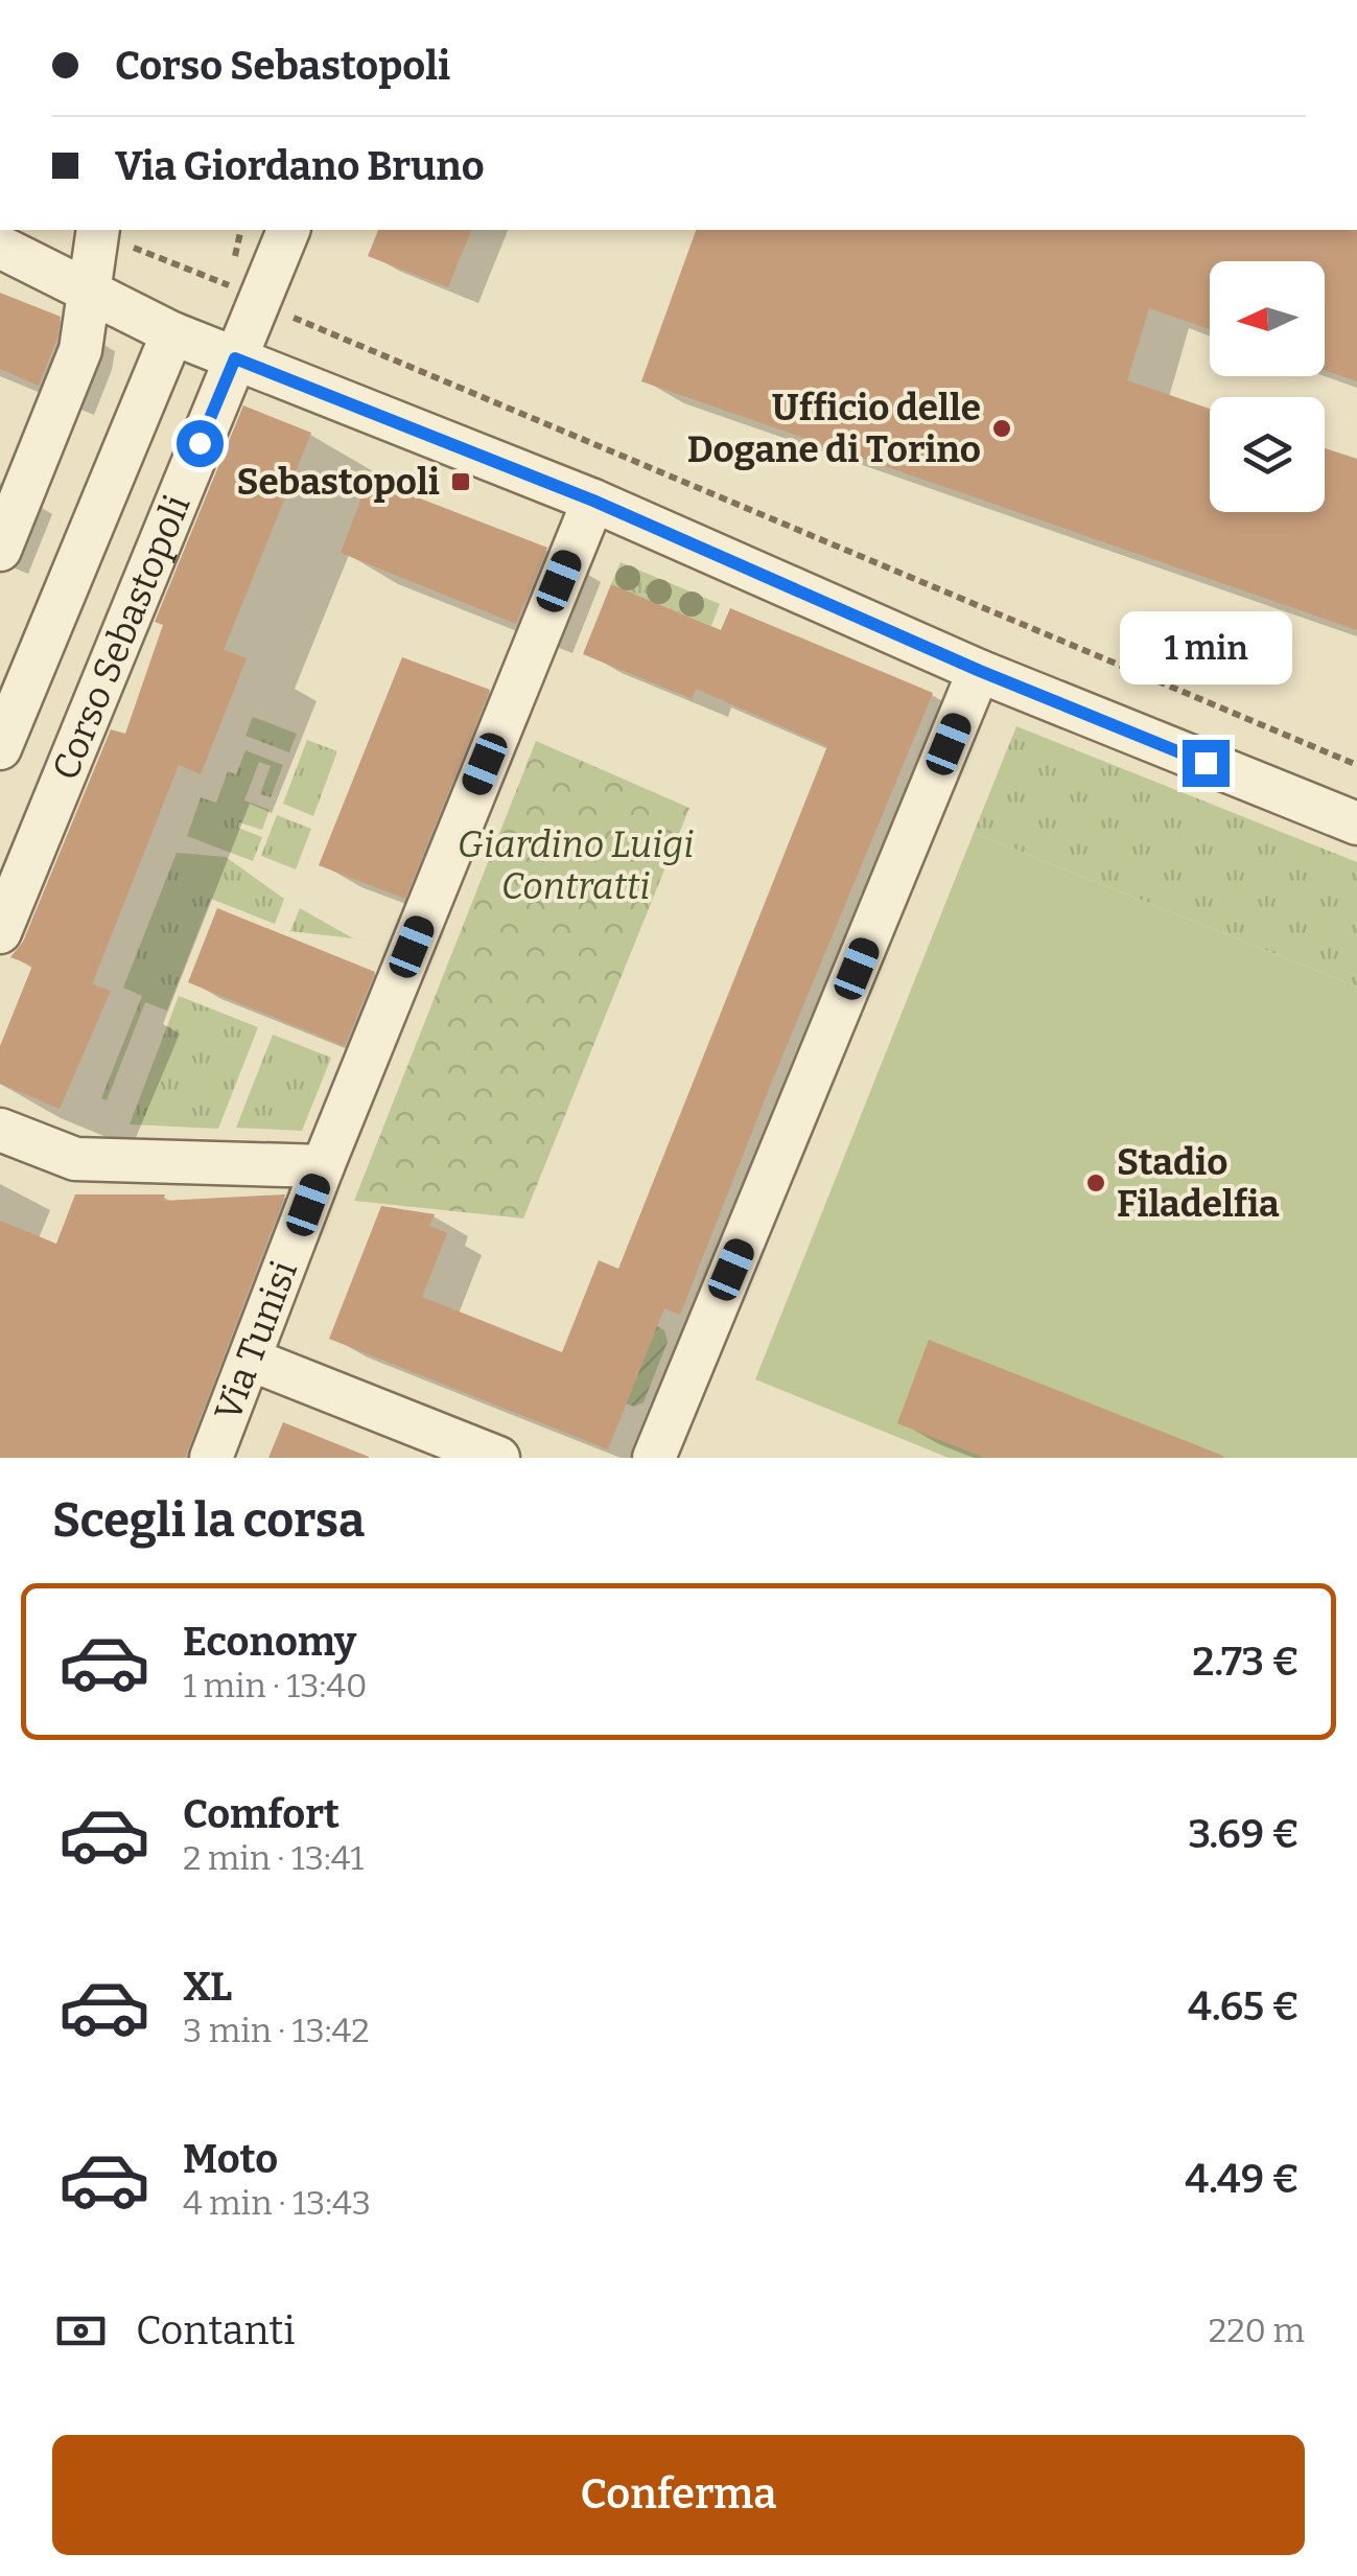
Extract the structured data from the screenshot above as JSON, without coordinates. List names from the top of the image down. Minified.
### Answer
{"streets":{"street":["Corso Sebastopoli","Via Tunisi"]},"parks":["Giardino Luigi Contratti"],"places":{"other":["Ufficio delle Dogane di Torino","Stadio Filadelfia"],"transit":["Sebastopoli"]},"north":"left","page":{"banner":["Corso Sebastopoli","Via Giordano Bruno"],"bubble":"1 min","heading":"Scegli la corsa","list":[{"name":"Economy","note":"1 min · 13:40","value":"2.73 €"},{"name":"Comfort","note":"2 min · 13:41","value":"3.69 €"},{"name":"XL","note":"3 min · 13:42","value":"4.65 €"},{"name":"Moto","note":"4 min · 13:43","value":"4.49 €"}],"pay":["Contanti","220 m"],"buttons":"Conferma"}}
